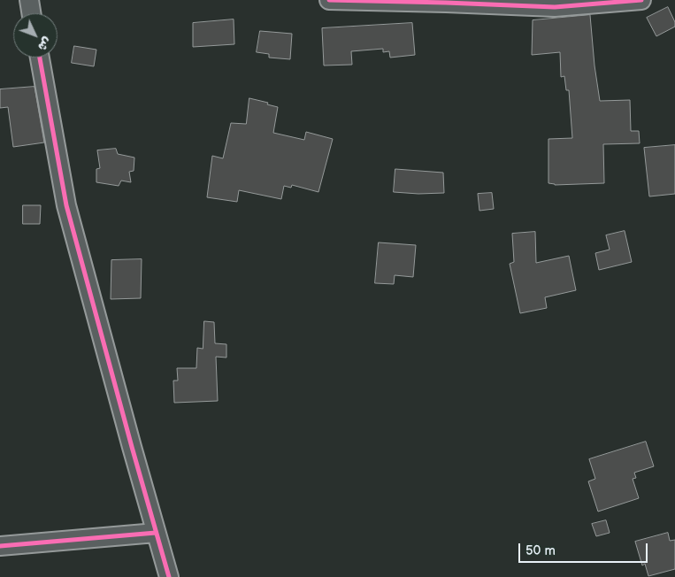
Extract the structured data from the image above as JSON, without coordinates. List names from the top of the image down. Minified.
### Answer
{"scale_bar":"50 m","north":"bottom right"}
